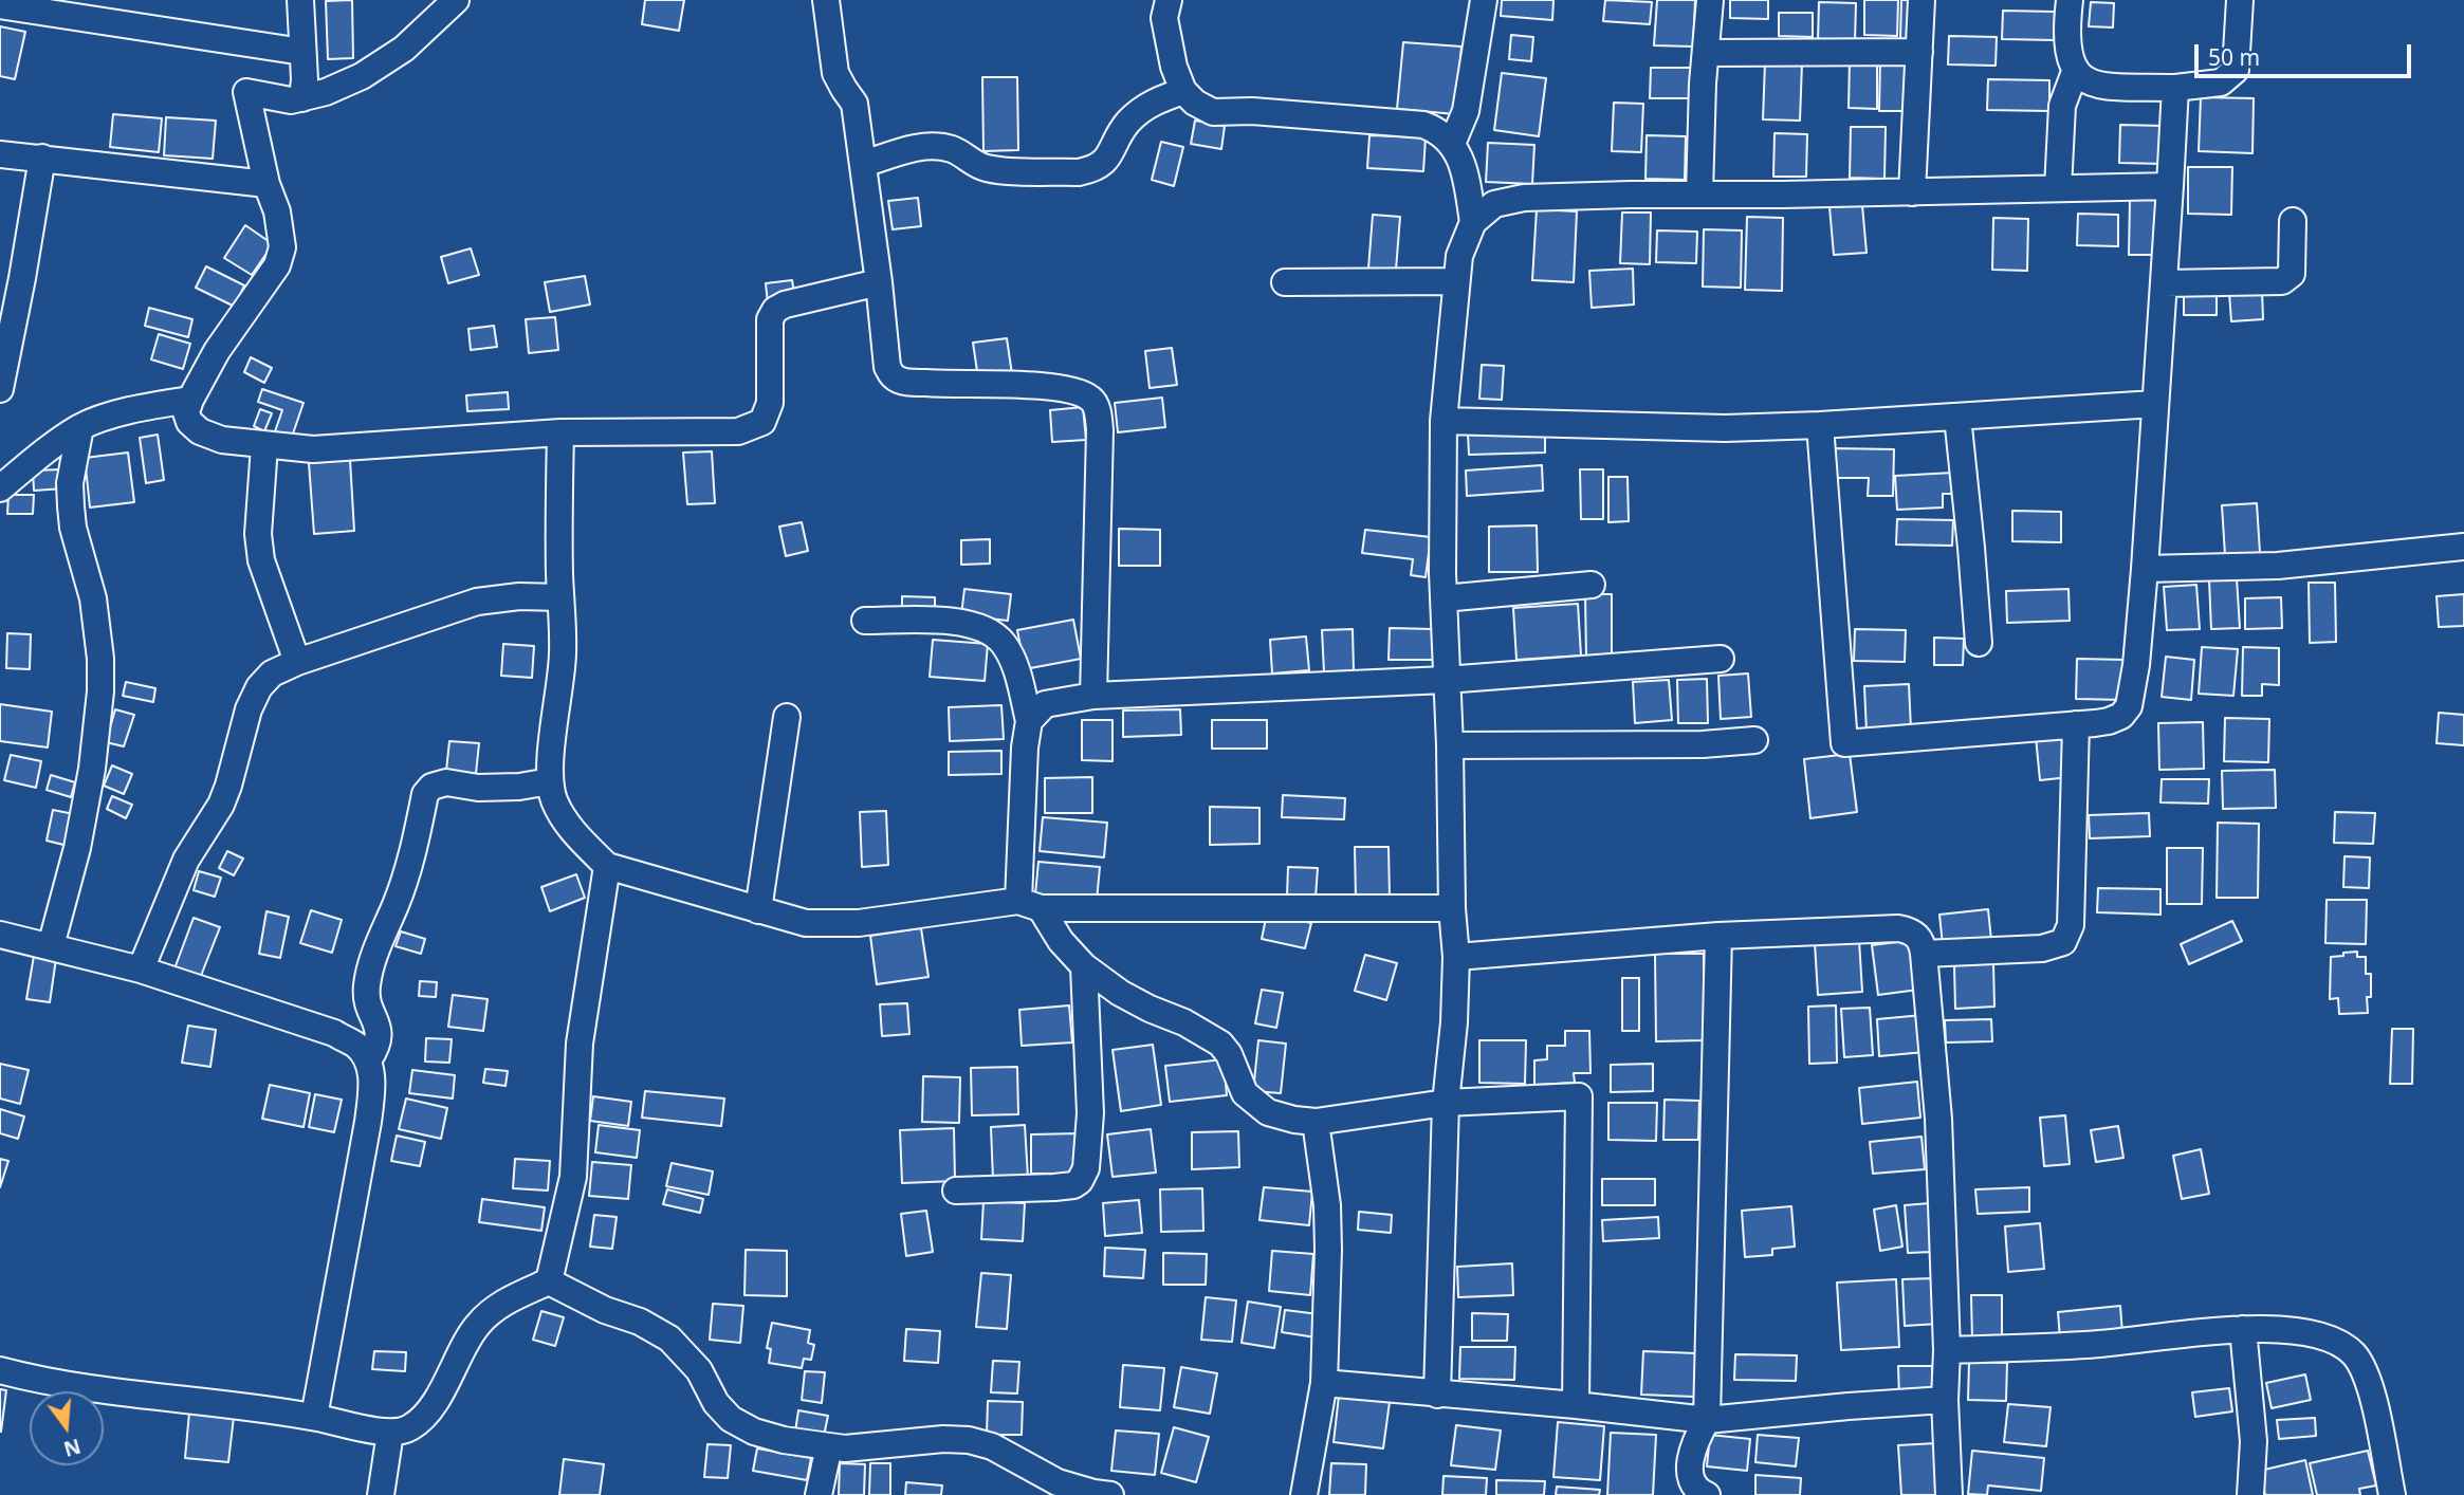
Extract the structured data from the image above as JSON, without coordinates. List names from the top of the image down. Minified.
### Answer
{"scale_bar":"50 m","north":"bottom"}
